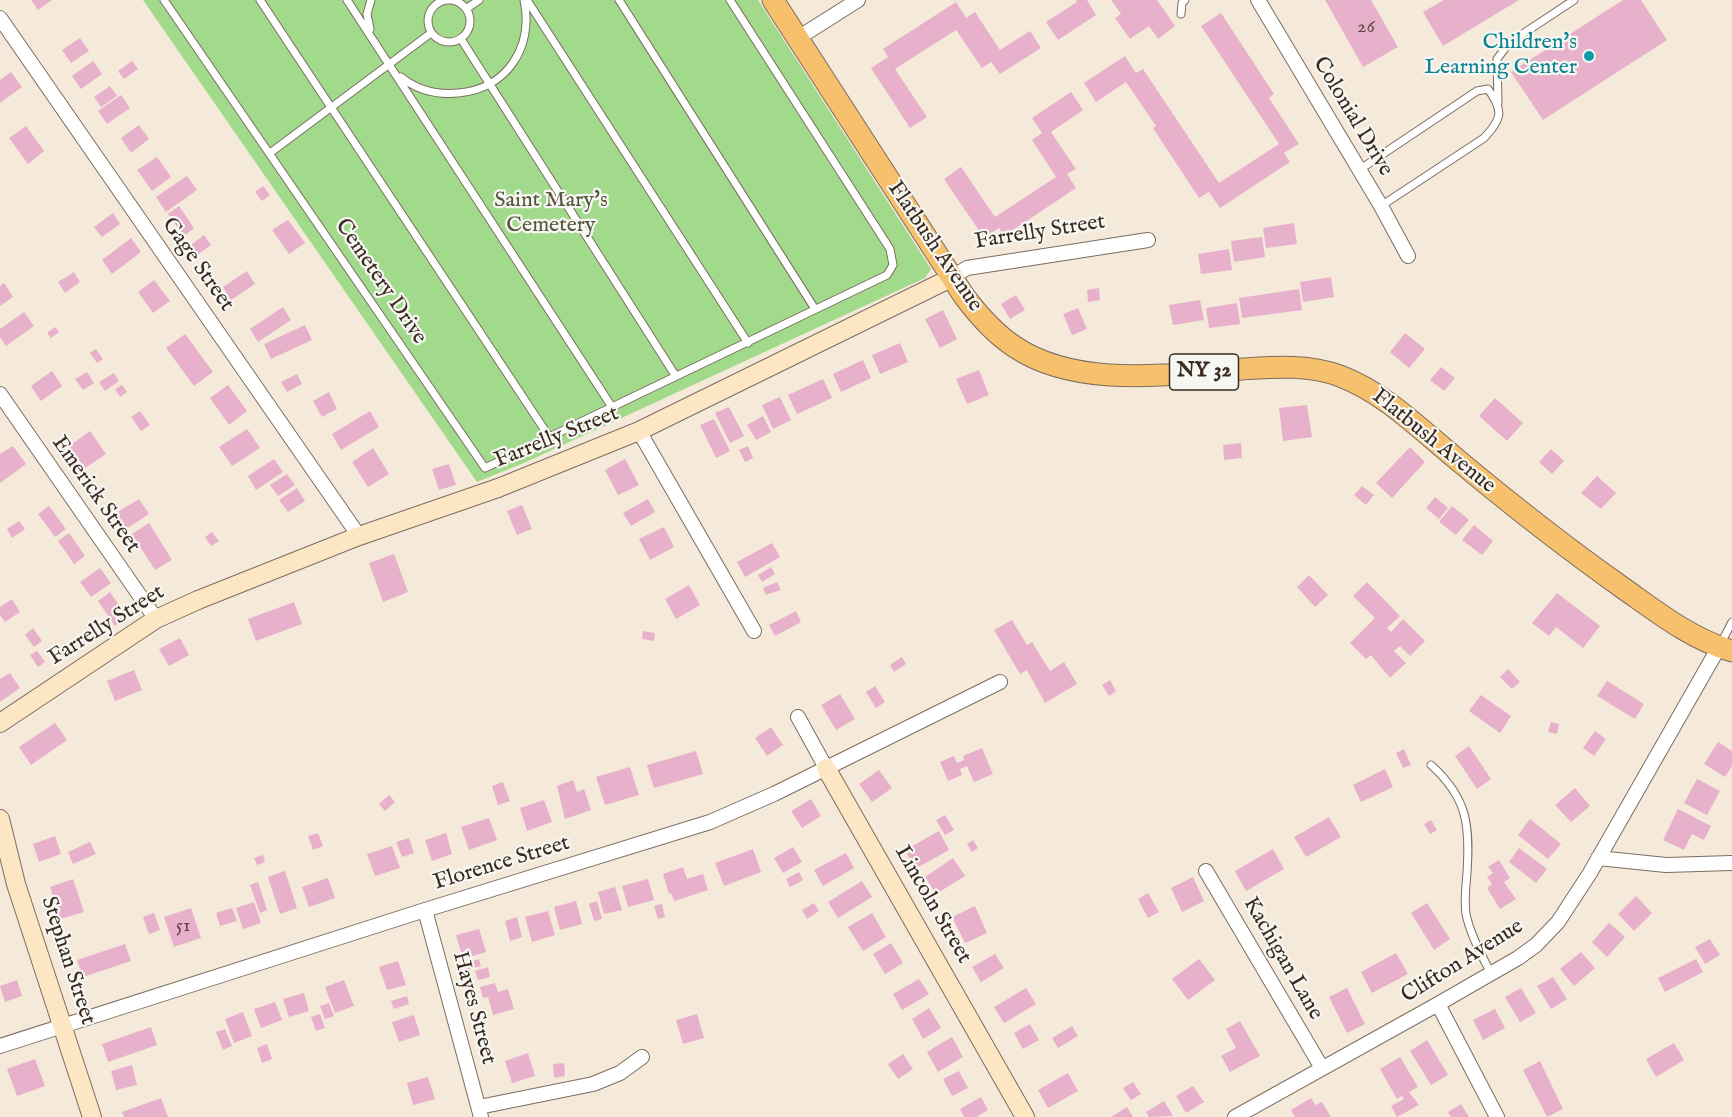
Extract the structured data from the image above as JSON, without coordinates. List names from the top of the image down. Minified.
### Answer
{"streets":{"main road":["Flatbush Avenue","NY 32"],"street":["Colonial Drive","Farrelly Street","Gage Street","Emerick Street","Florence Street","Lincoln Street","Kachigan Lane","Stephan Street","Clifton Avenue","Hayes Street"],"lane":["Cemetery Drive"]},"crossings":[["Farrelly Street","Flatbush Avenue"],["Farrelly Street","Gage Street"],["Farrelly Street","Emerick Street"],["Flatbush Avenue","Clifton Avenue"],["Florence Street","Lincoln Street"],["Florence Street","Stephan Street"],["Florence Street","Hayes Street"],["Kachigan Lane","Clifton Avenue"]],"parks":["Saint Mary's Cemetery"],"places":["Children's Learning Center"],"house_numbers":["26","51"]}
